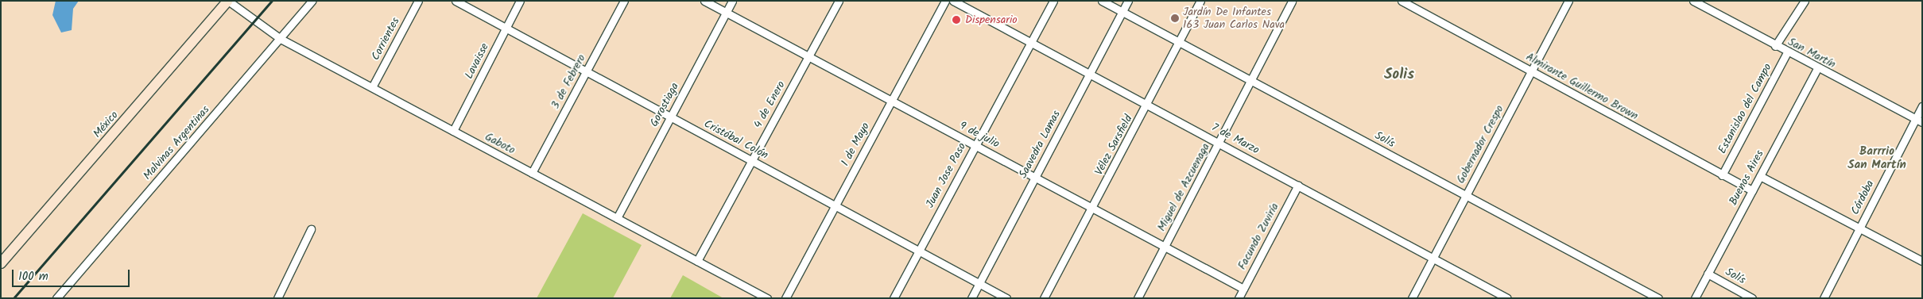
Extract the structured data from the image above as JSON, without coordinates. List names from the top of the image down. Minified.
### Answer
{"streets":{"street":["Corrientes","San Martín","Lavaisse","3 de Febrero","Almirante Guillermo Brown","Gorostiaga","4 de Enero","Estanislao del Campo","México","9 de julio","7 de Marzo","Cristóbal Colón","Solís","Malvinas Argentinas","Gaboto","1 de Mayo","Saavedra Lamas","Gobernador Crespo","Vélez Sarsfield","Juan Jose Paso","Buenos Aires","Miguel de Azcuenaga","Córdoba","Facundo Zuviría"]},"crossings":[["Corrientes","Gaboto"],["San Martín","Estanislao del Campo"],["San Martín","Buenos Aires"],["San Martín","Córdoba"],["Lavaisse","Cristóbal Colón"],["Lavaisse","Gaboto"],["3 de Febrero","Cristóbal Colón"],["3 de Febrero","Gaboto"],["Almirante Guillermo Brown","Estanislao del Campo"],["Almirante Guillermo Brown","Gobernador Crespo"],["Almirante Guillermo Brown","Buenos Aires"],["Gorostiaga","9 de julio"],["Gorostiaga","Cristóbal Colón"],["Gorostiaga","Gaboto"],["4 de Enero","9 de julio"],["4 de Enero","Cristóbal Colón"],["4 de Enero","Gaboto"],["México","Gaboto"],["9 de julio","1 de Mayo"],["9 de julio","Saavedra Lamas"],["9 de julio","Vélez Sarsfield"],["9 de julio","Juan Jose Paso"],["9 de julio","Miguel de Azcuenaga"],["9 de julio","Facundo Zuviría"],["7 de Marzo","Saavedra Lamas"],["7 de Marzo","Gobernador Crespo"],["7 de Marzo","Vélez Sarsfield"],["7 de Marzo","Juan Jose Paso"],["7 de Marzo","Miguel de Azcuenaga"],["7 de Marzo","Facundo Zuviría"],["Cristóbal Colón","1 de Mayo"],["Cristóbal Colón","Saavedra Lamas"],["Cristóbal Colón","Juan Jose Paso"],["Solís","Saavedra Lamas"],["Solís","Gobernador Crespo"],["Solís","Vélez Sarsfield"],["Solís","Buenos Aires"],["Solís","Miguel de Azcuenaga"],["Malvinas Argentinas","Gaboto"]],"districts":["Solis","Barrrio San Martín"],"places":["Jardín De Infantes 163 Juan Carlos Nava","Dispensario"],"scale_bar":"100 m"}
